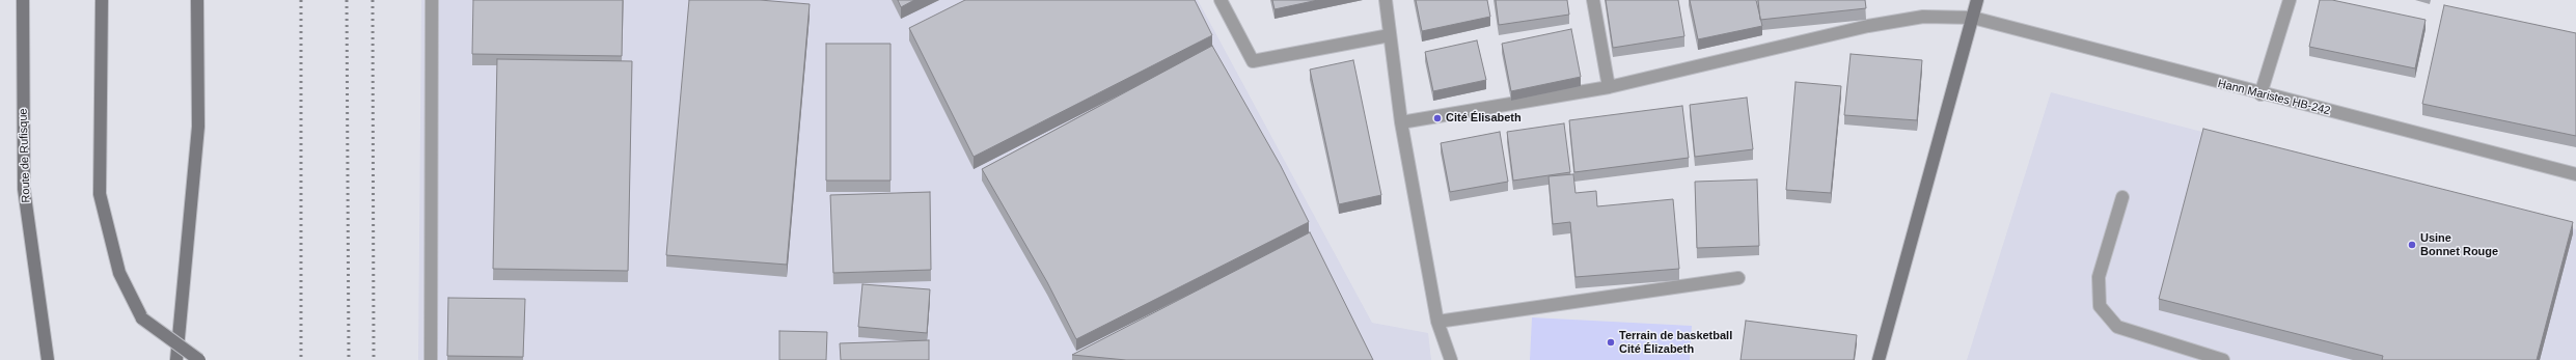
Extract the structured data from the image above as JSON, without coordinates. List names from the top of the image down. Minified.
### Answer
{"streets":{"main road":["Route de Rufisque"],"street":["Hann Maristes HB-242"]},"places":["Cité Élisabeth","Usine Bonnet Rouge","Terrain de basketball Cité Élizabeth"]}
